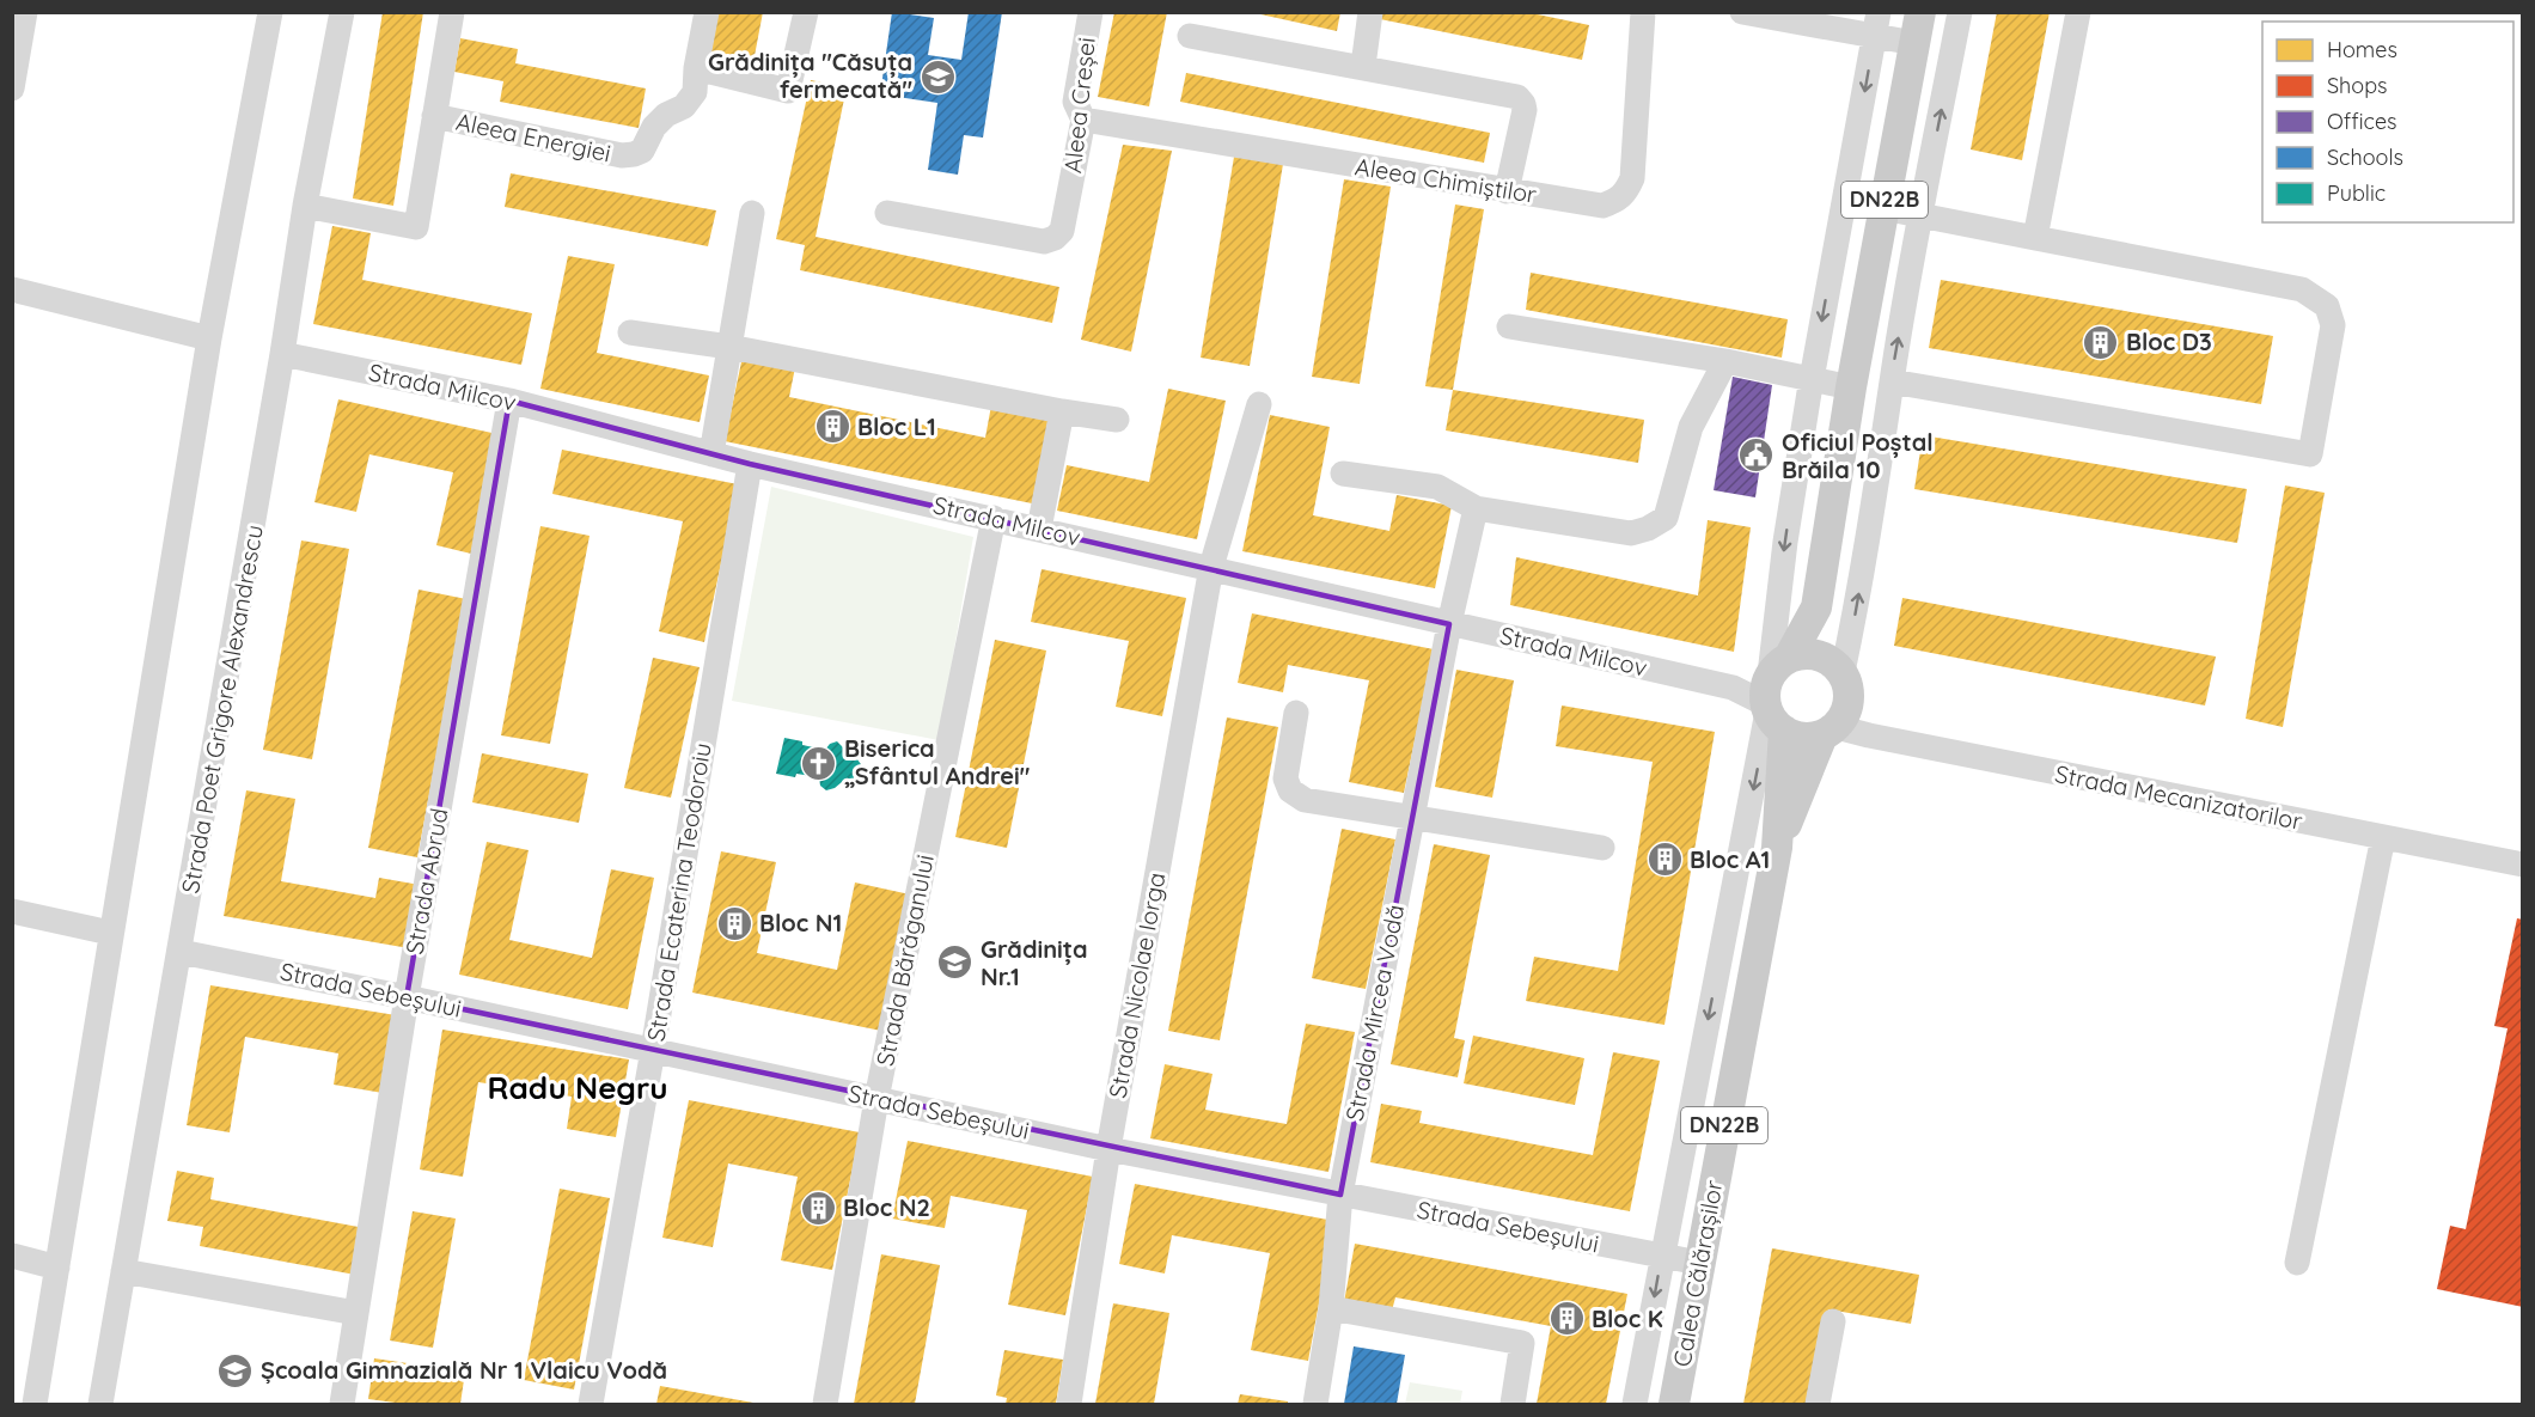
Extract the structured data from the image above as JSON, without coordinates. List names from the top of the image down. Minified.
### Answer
{"streets":{"main road":["DN22B","Calea Călărașilor"],"street":["Aleea Creșei","Aleea Energiei","Aleea Chimiștilor","Strada Milcov","Strada Poet Grigore Alexandrescu","Strada Mecanizatorilor","Strada Abrud","Strada Ecaterina Teodoroiu","Strada Bărăganului","Strada Nicolae Iorga","Strada Sebeșului","Strada Mircea Vodă"]},"crossings":[["Aleea Creșei","Aleea Chimiștilor"],["DN22B","Strada Milcov"],["DN22B","Strada Mecanizatorilor"],["DN22B","Calea Călărașilor"],["Strada Milcov","Strada Poet Grigore Alexandrescu"],["Strada Milcov","Strada Mecanizatorilor"],["Strada Milcov","Strada Abrud"],["Strada Milcov","Strada Ecaterina Teodoroiu"],["Strada Milcov","Strada Bărăganului"],["Strada Milcov","Strada Nicolae Iorga"],["Strada Milcov","Strada Mircea Vodă"],["Strada Milcov","Calea Călărașilor"],["Strada Poet Grigore Alexandrescu","Strada Sebeșului"],["Strada Mecanizatorilor","Calea Călărașilor"],["Strada Abrud","Strada Sebeșului"],["Strada Ecaterina Teodoroiu","Strada Sebeșului"],["Strada Bărăganului","Strada Sebeșului"],["Strada Nicolae Iorga","Strada Sebeșului"],["Strada Sebeșului","Strada Mircea Vodă"],["Strada Sebeșului","Calea Călărașilor"]],"districts":["Radu Negru"],"places":{"school or university":["Grădinița \"Căsuța fermecată\"","Grădinița Nr.1","Școala Gimnazială Nr 1 Vlaicu Vodă"],"building":["Bloc D3","Bloc L1","Bloc A1","Bloc N1","Bloc N2","Bloc K"],"public building":["Oficiul Poștal Brăila 10"],"church":["Biserica „Sfântul Andrei\""]},"legend":["Homes","Shops","Offices","Schools","Public"]}
